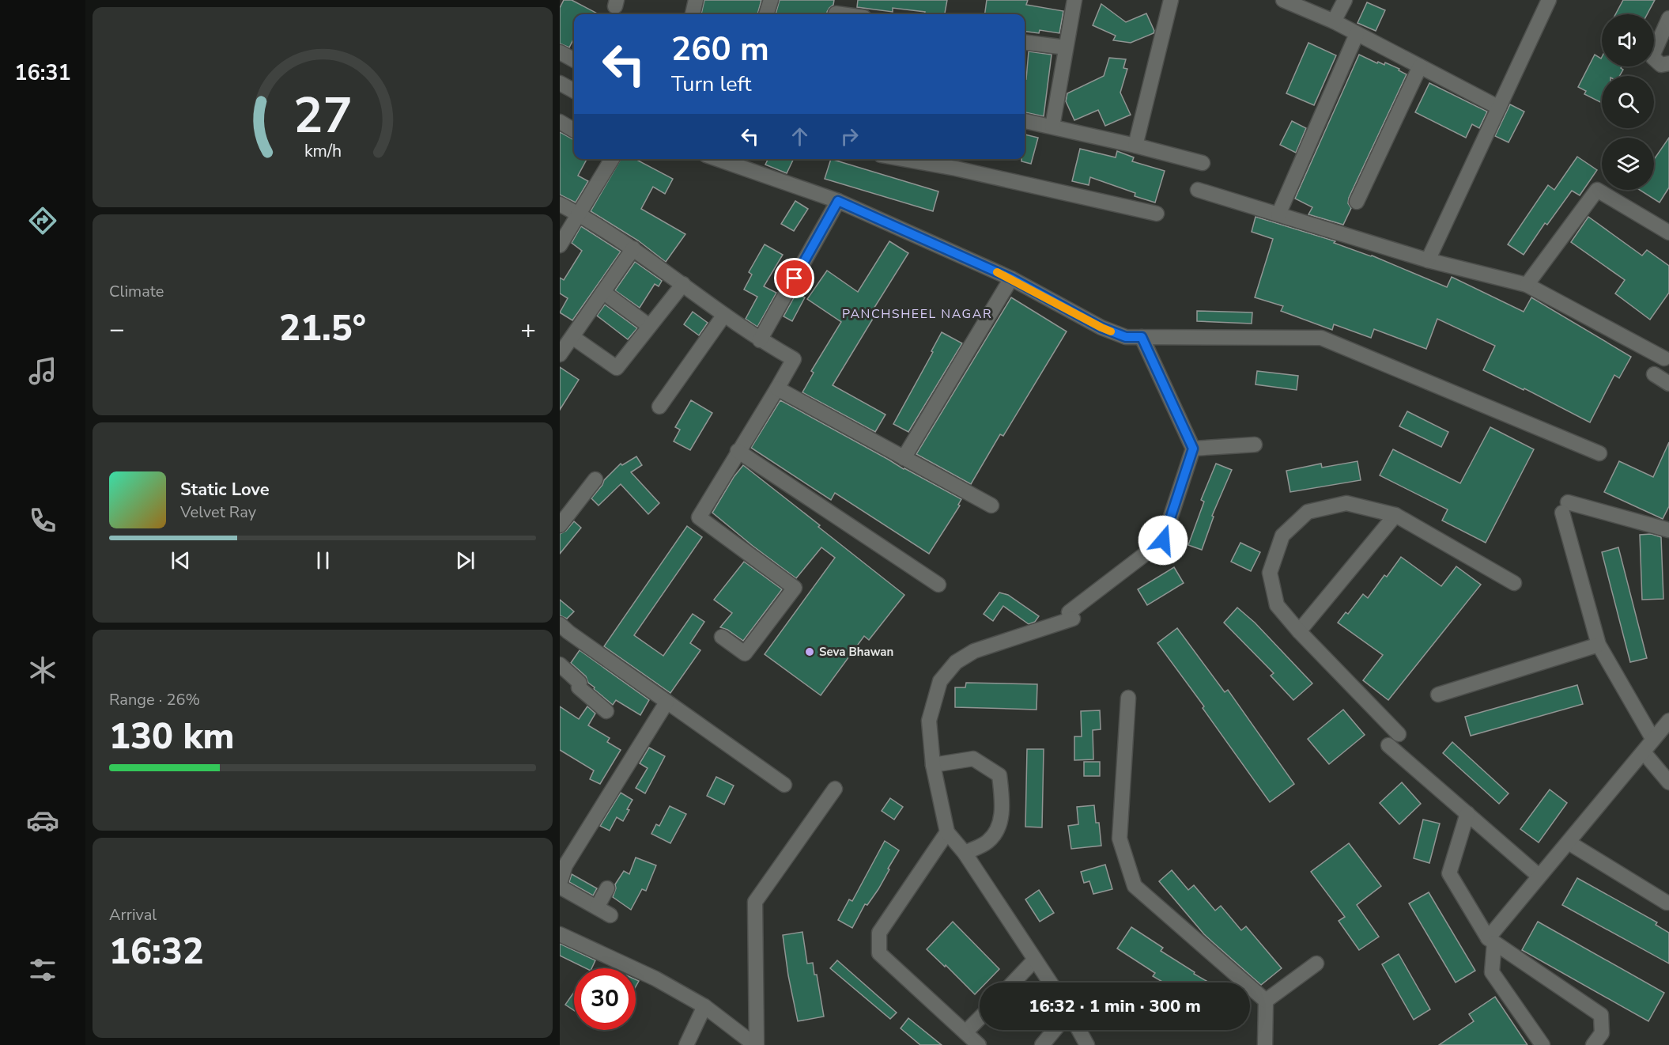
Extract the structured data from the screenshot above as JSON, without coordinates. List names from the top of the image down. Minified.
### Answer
{"districts":["PANCHSHEEL NAGAR"],"places":["Seva Bhawan"],"page":{"tabs":"16:31","turn":["260 m","Turn left"],"tile":["Climate",["Range · 26%","130 km"],["Arrival","16:32"]],"heat":["−","21.5°","+"],"song":["Static Love","Velvet Ray"],"limit":"30","trip":"16:32 · 1 min · 300 m","gauge":["27","km/h"]}}
